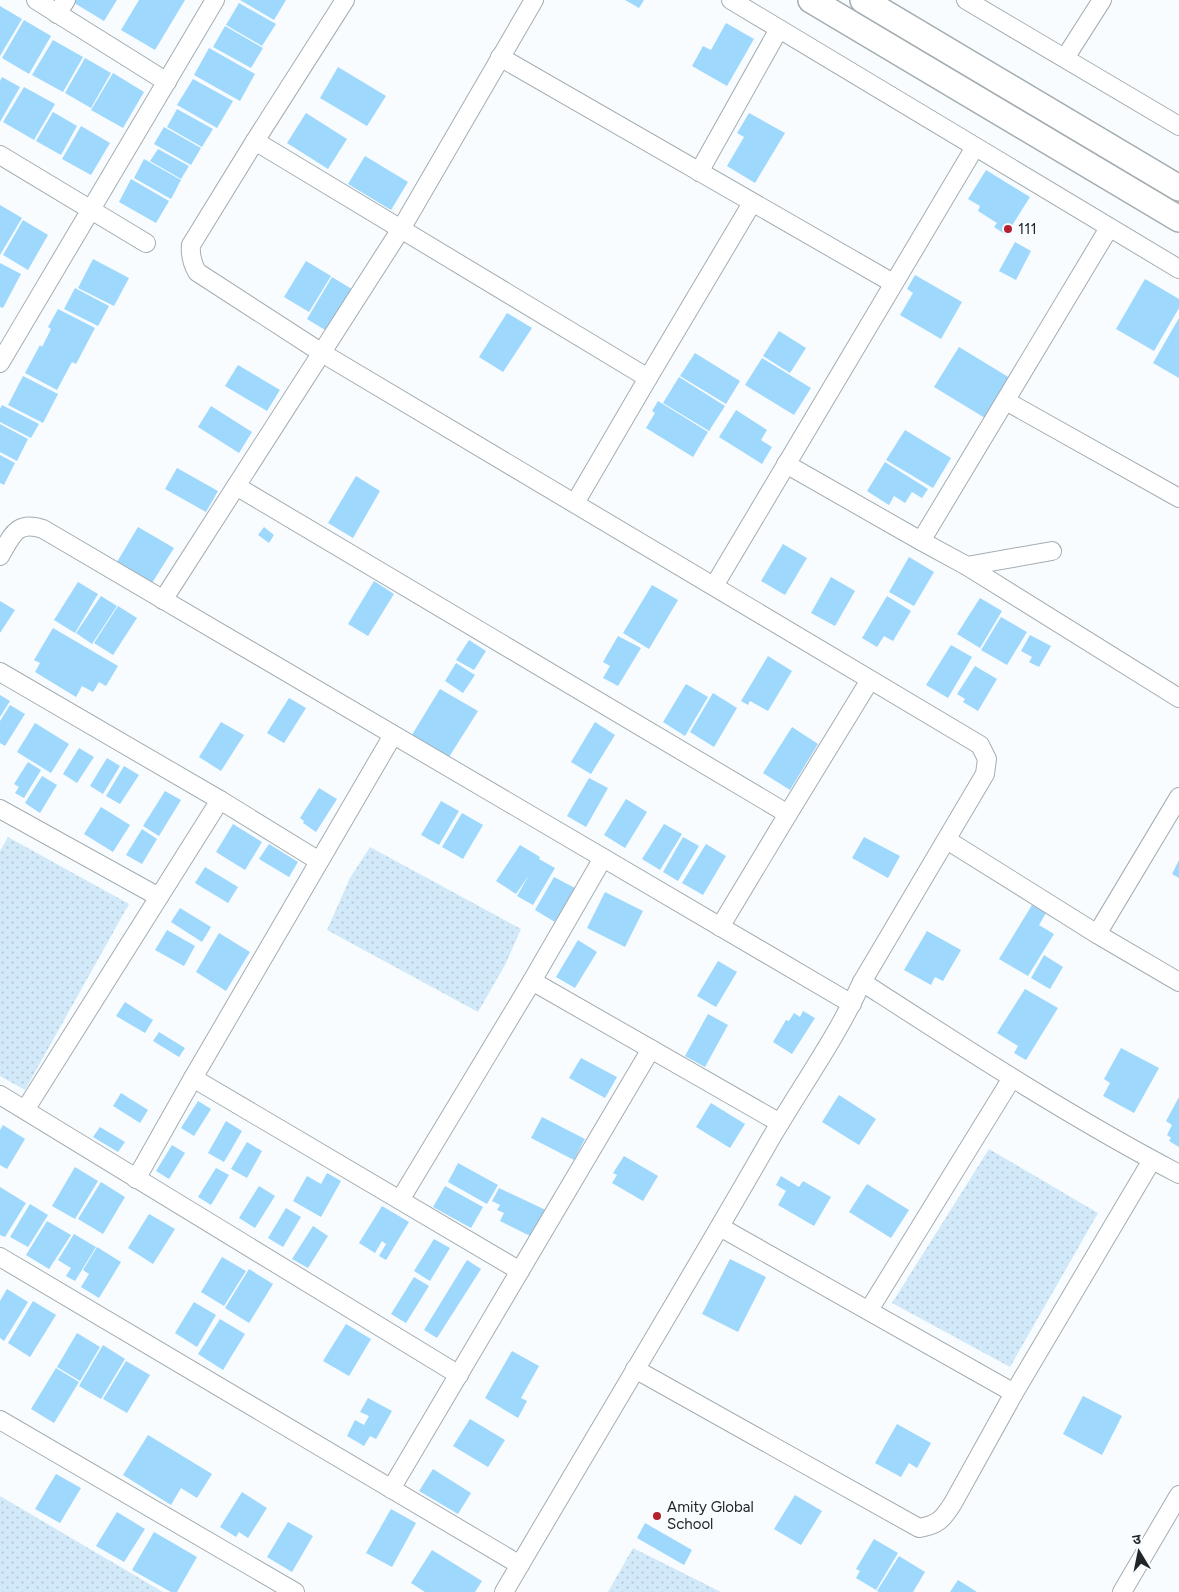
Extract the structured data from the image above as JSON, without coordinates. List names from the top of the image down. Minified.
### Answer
{"places":["111","Amity Global School"],"north":"top"}
